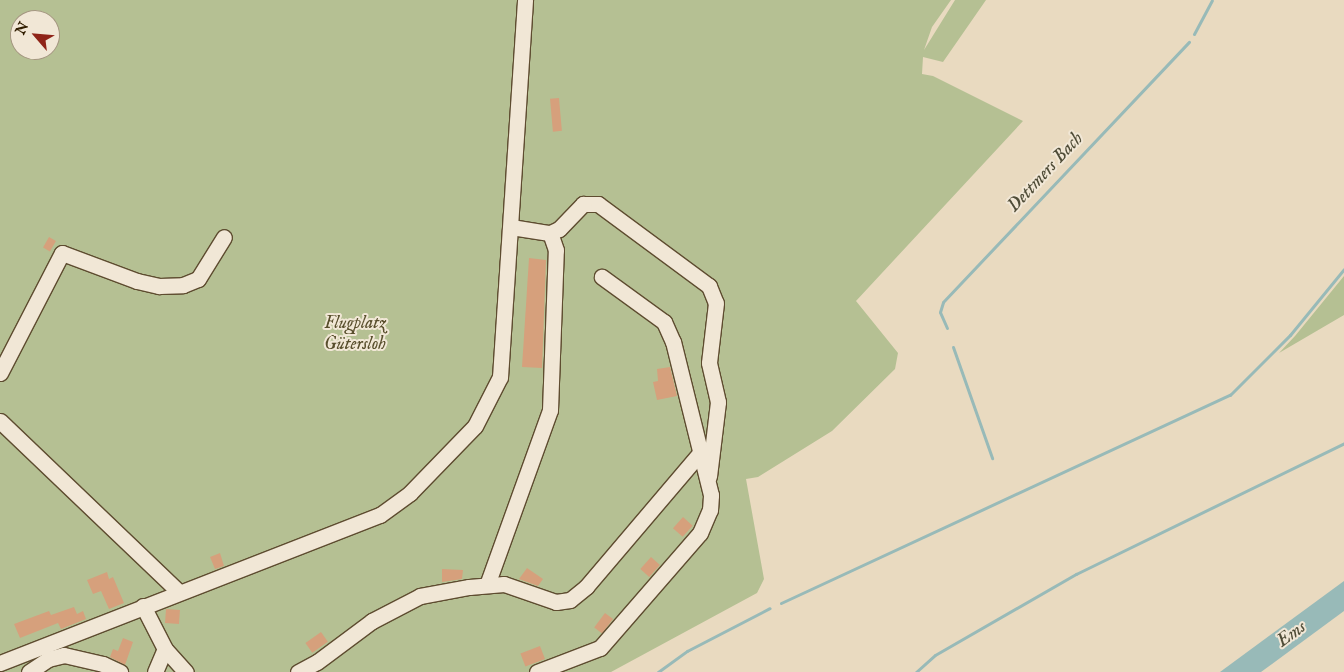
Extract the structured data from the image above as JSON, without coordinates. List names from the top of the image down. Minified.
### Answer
{"water":["Dettmers Bach","Ems"],"parks":["Flugplatz Gütersloh"],"north":"top left"}
